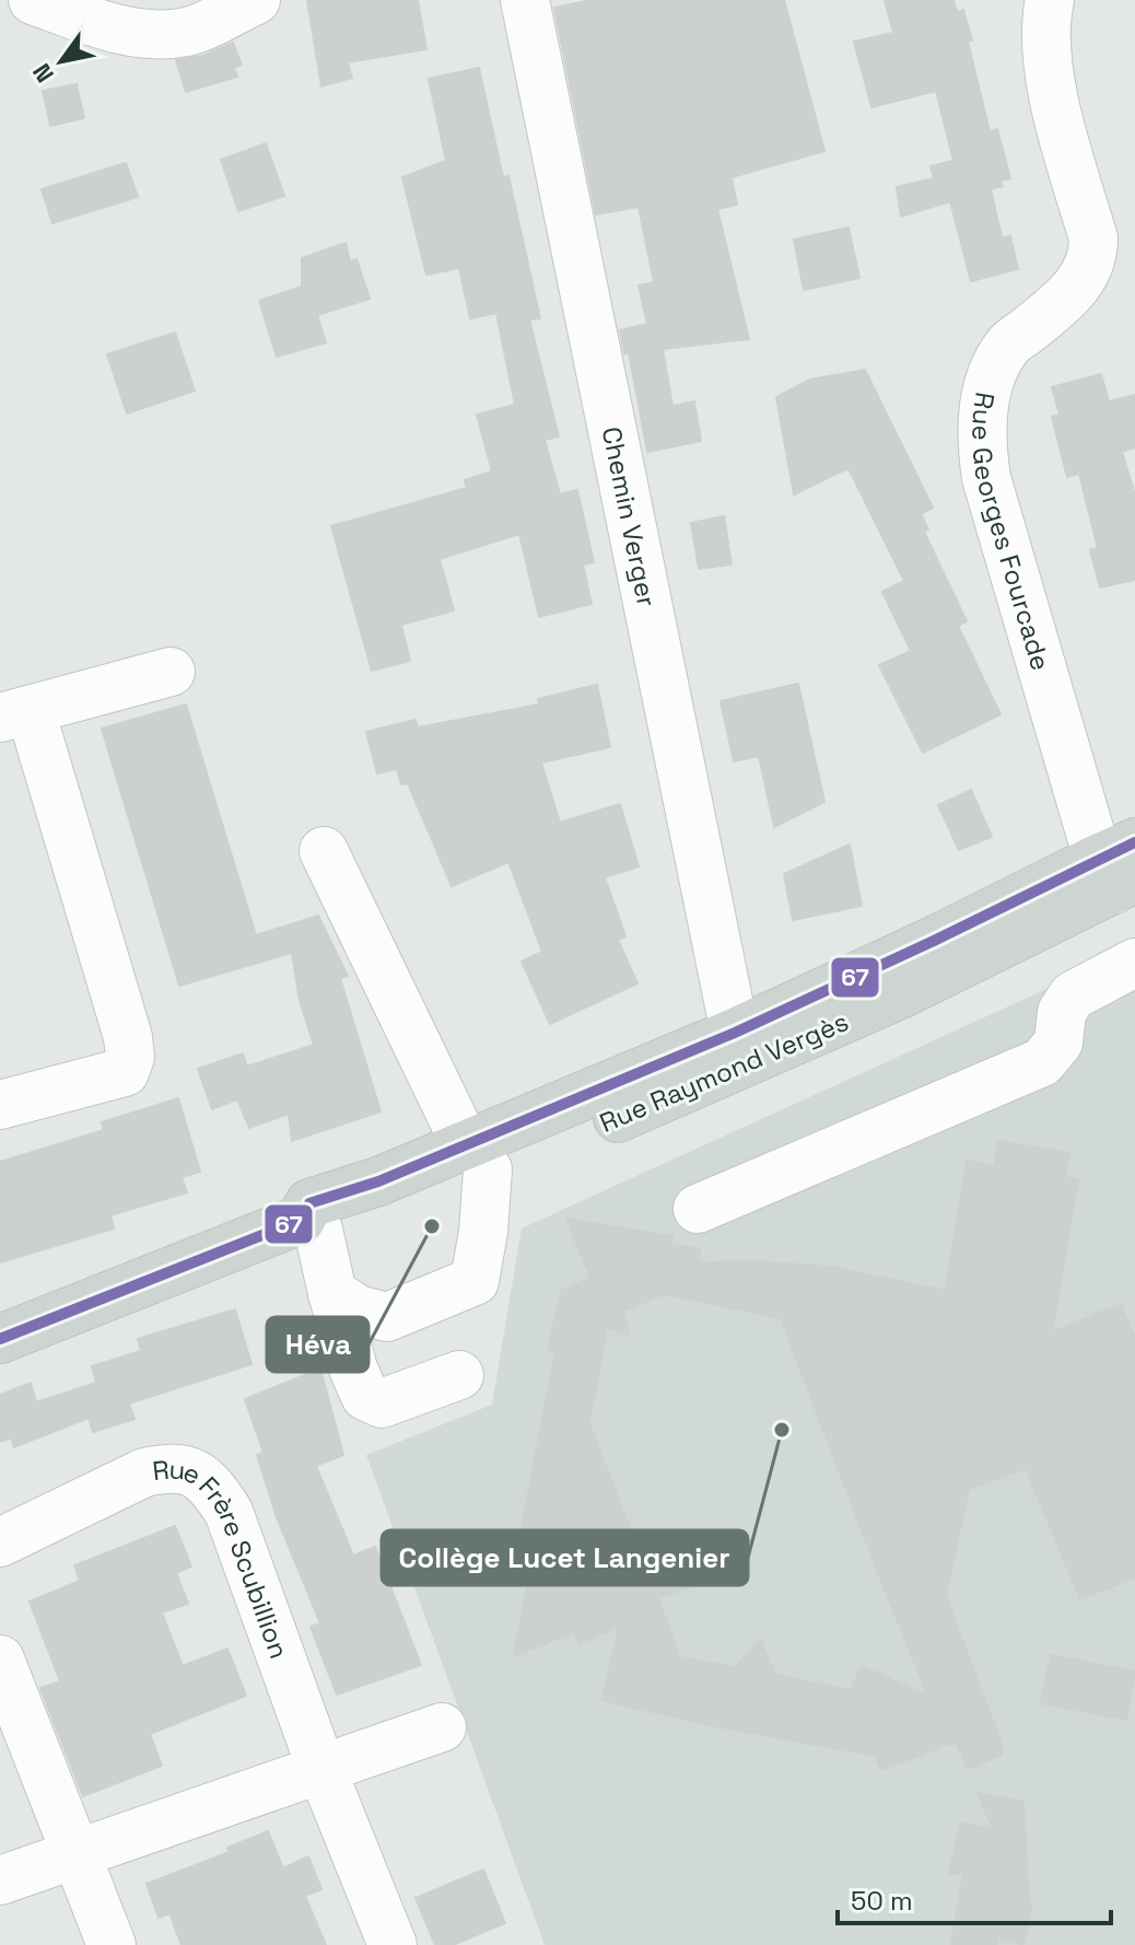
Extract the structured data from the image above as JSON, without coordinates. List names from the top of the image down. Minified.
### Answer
{"streets":{"main road":["Rue Raymond Vergès"],"street":["Chemin Verger","Rue Georges Fourcade","Rue Frère Scubillion"]},"crossings":[["Chemin Verger","Rue Raymond Vergès"],["Rue Georges Fourcade","Rue Raymond Vergès"]],"places":["Héva","Collège Lucet Langenier"],"lines":["transit line 67"],"scale_bar":"50 m","north":"bottom left"}
